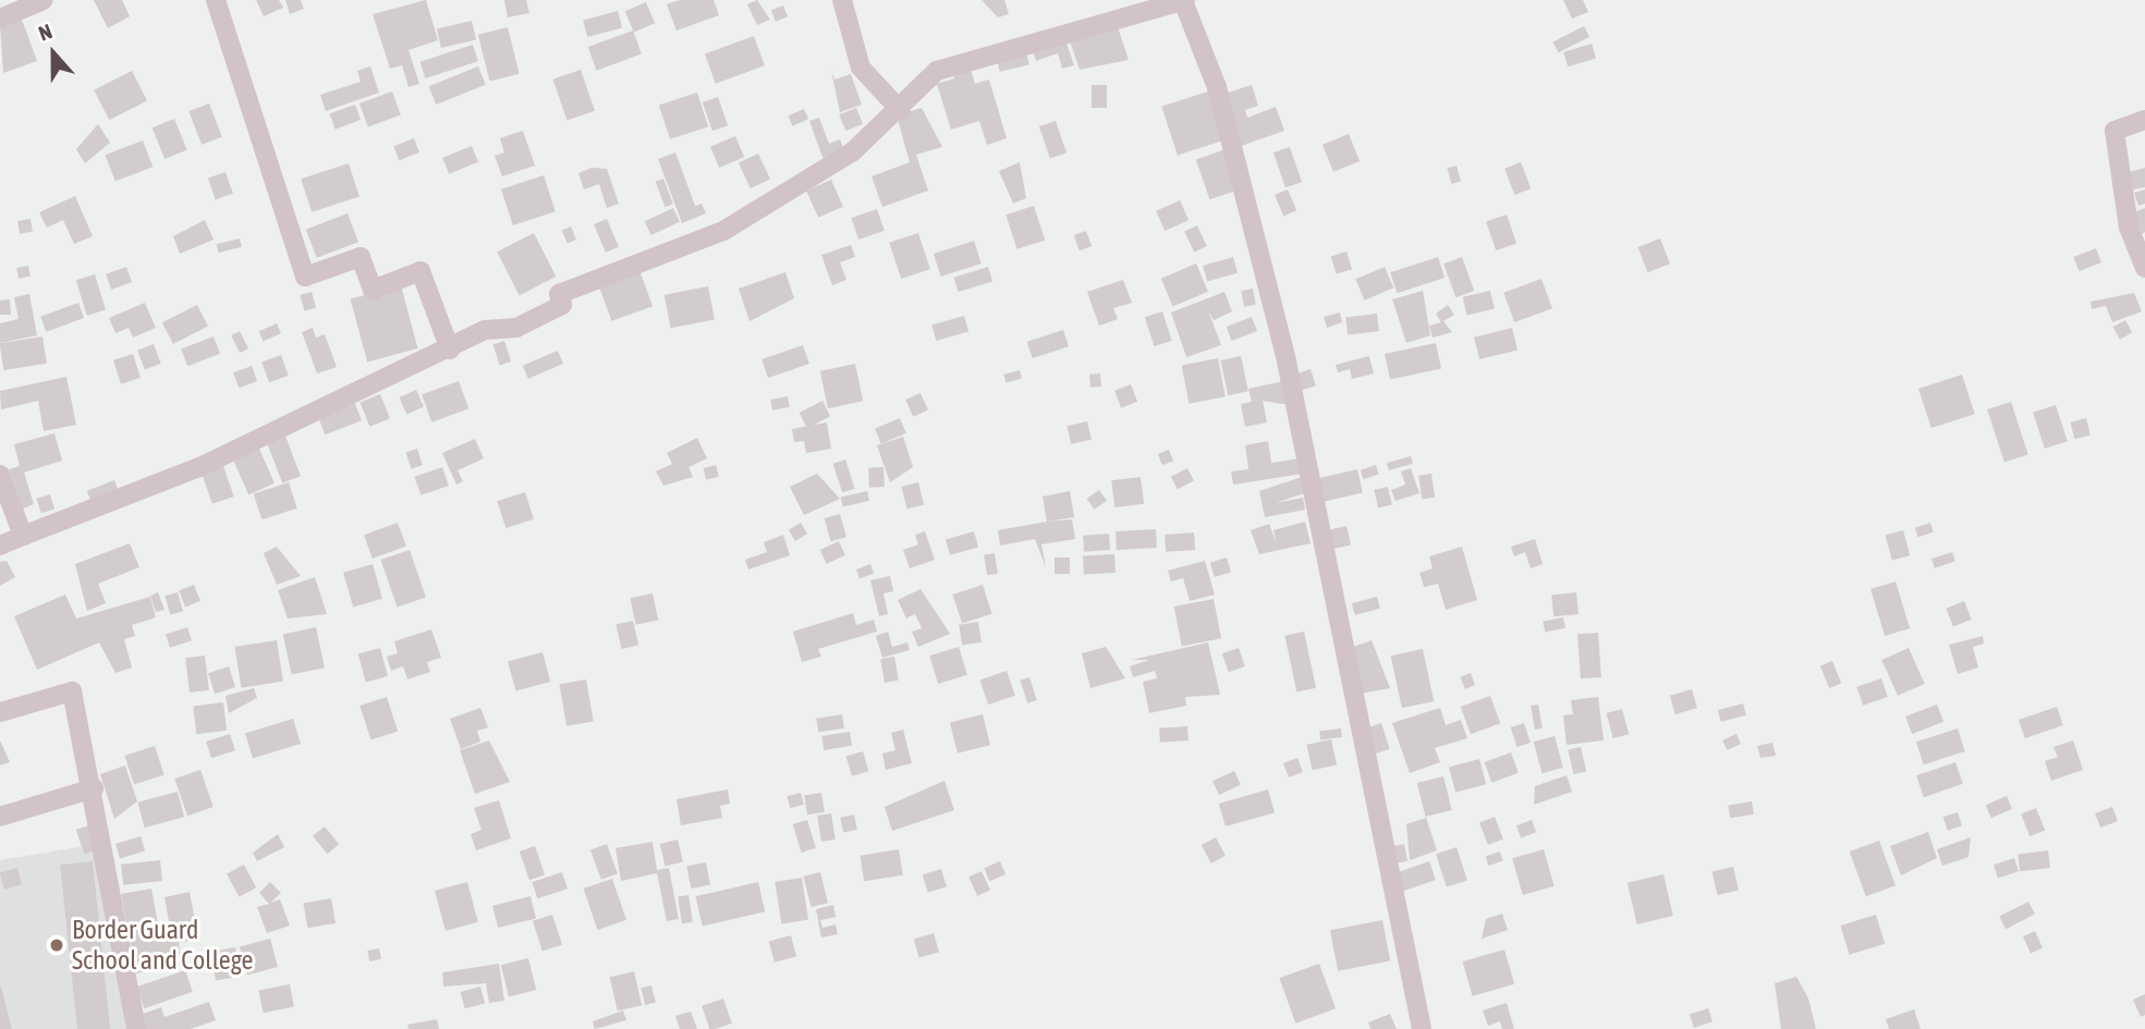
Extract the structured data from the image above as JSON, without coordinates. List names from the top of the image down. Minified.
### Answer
{"places":["Border Guard School and College"],"north":"top"}
